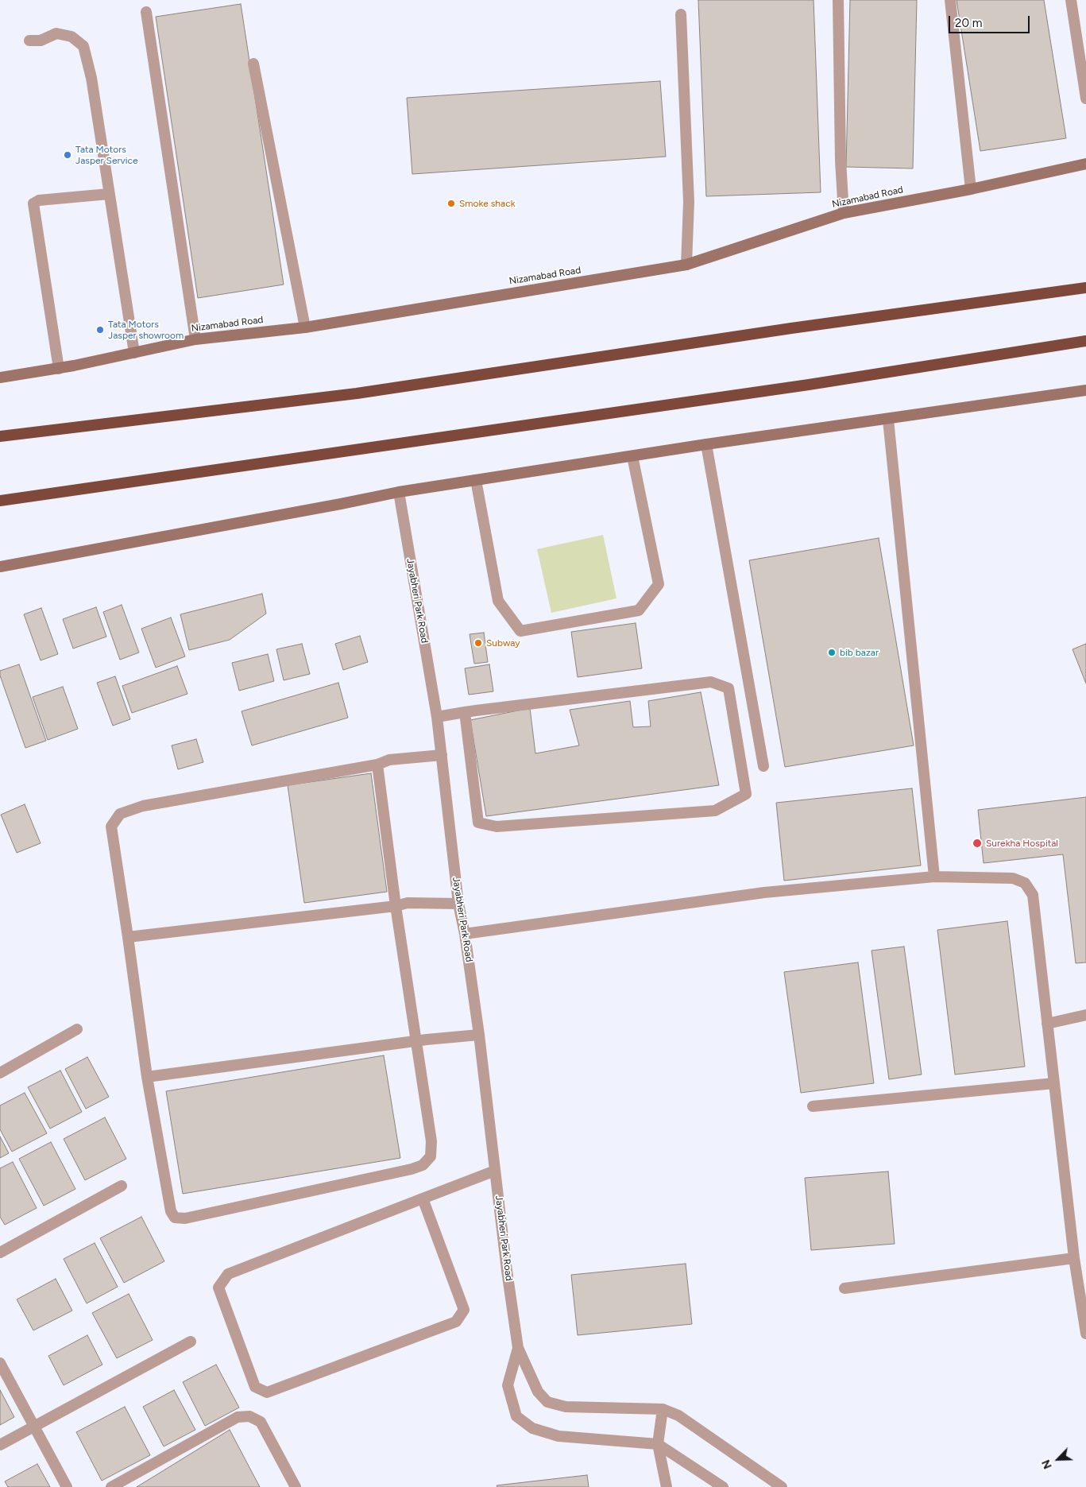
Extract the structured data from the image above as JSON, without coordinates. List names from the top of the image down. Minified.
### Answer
{"streets":{"main road":["Nizamabad Road"],"street":["Jayabheri Park Road"]},"places":["Tata Motors Jasper Service","Smoke shack","Tata Motors Jasper showroom","Subway","bib bazar","Surekha Hospital"],"scale_bar":"20 m","north":"bottom left"}
